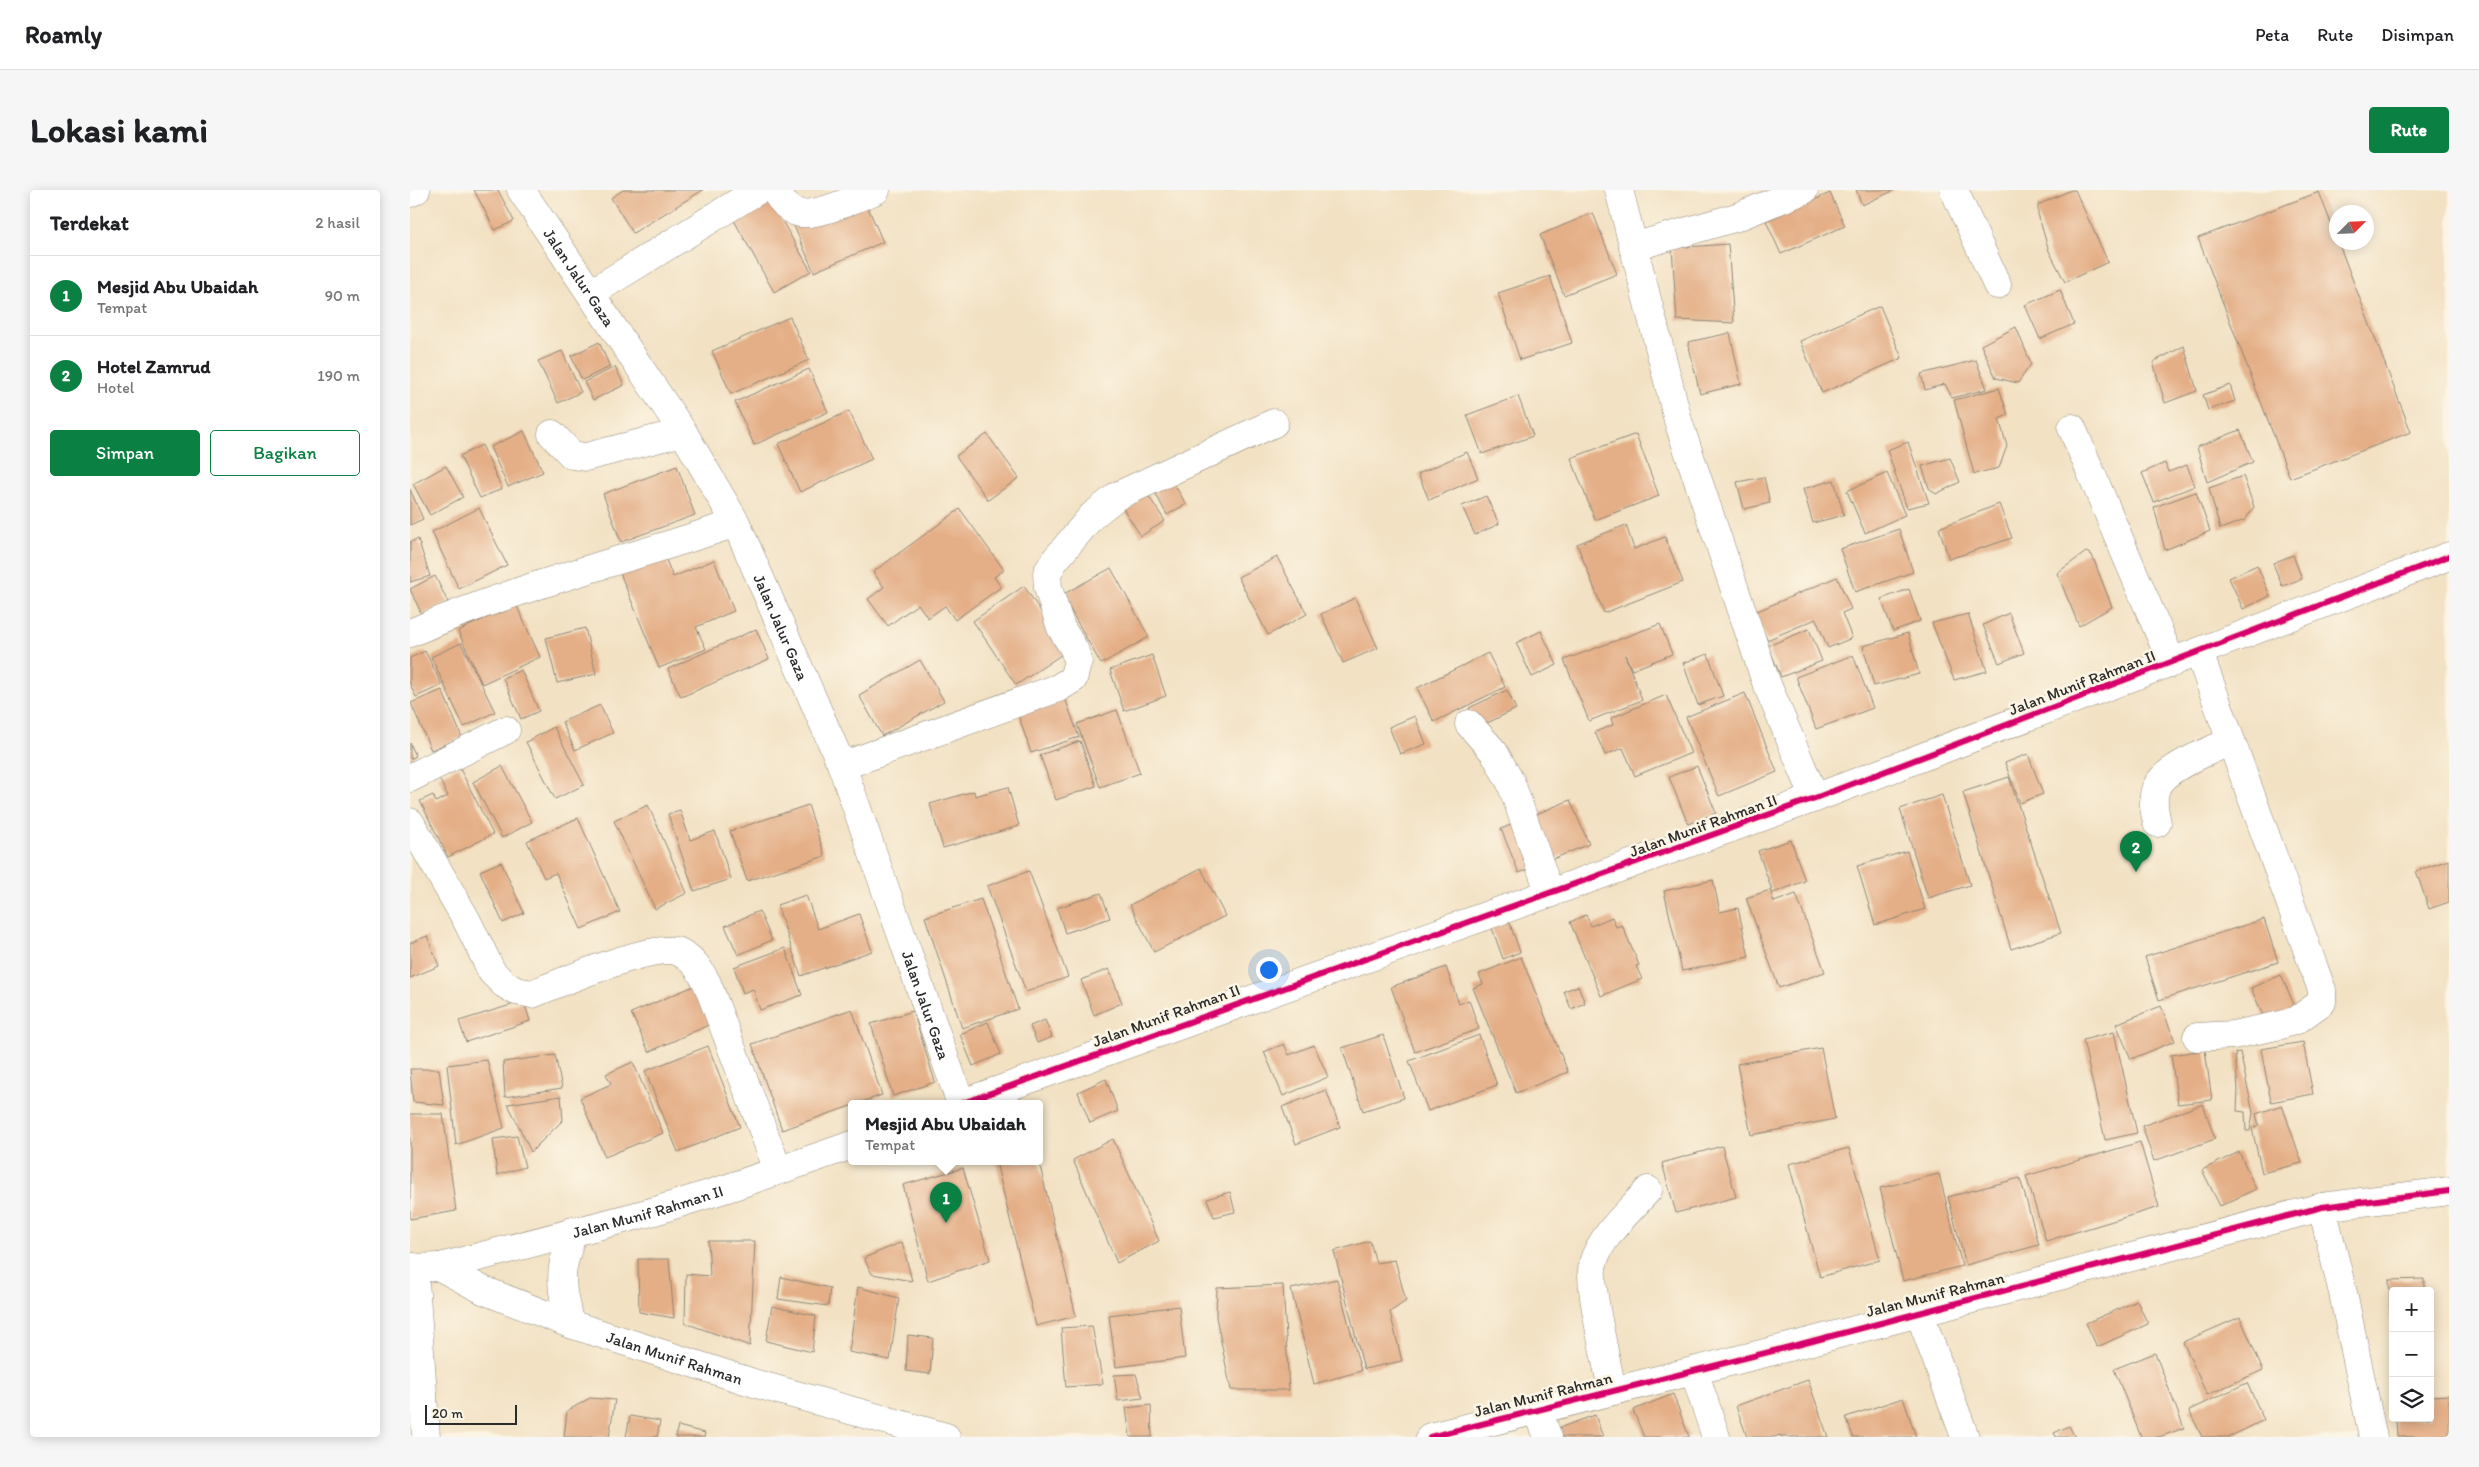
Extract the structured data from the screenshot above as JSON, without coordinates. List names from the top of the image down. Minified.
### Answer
{"streets":{"street":["Jalan Jalur Gaza","Jalan Munif Rahman II","Jalan Munif Rahman"]},"crossings":[["Jalan Munif Rahman II","Jalan Munif Rahman"]],"scale_bar":"20 m","north":"top right","page":{"header":"Roamly","nav":["Peta","Rute","Disimpan"],"buttons":["Rute",["Simpan","Bagikan"]],"title":"Lokasi kami","heading":["Terdekat","2 hasil"],"list":[{"mark":"1","name":"Mesjid Abu Ubaidah","note":"Tempat","value":"90 m"},{"mark":"2","name":"Hotel Zamrud","note":"Hotel","value":"190 m"}],"pins":["2","1"],"popup":["Mesjid Abu Ubaidah","Tempat"],"map_buttons":["+","−"],"scale":"20 m"}}
